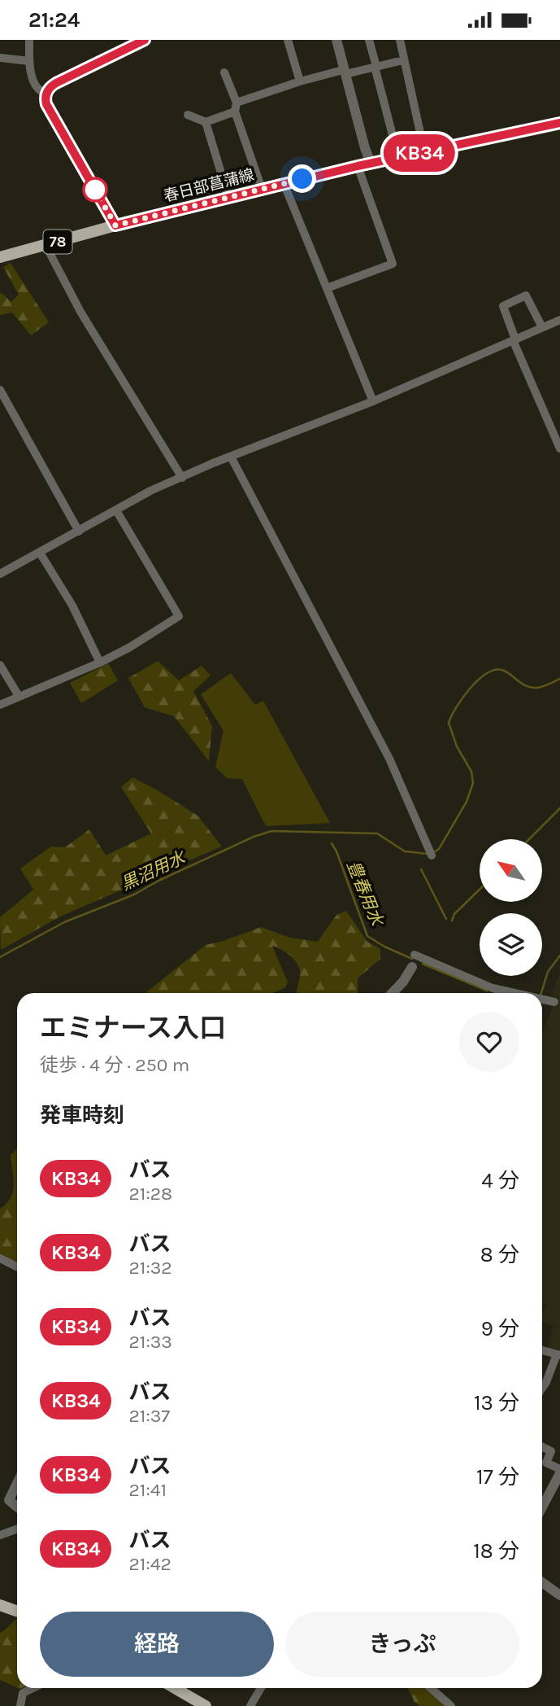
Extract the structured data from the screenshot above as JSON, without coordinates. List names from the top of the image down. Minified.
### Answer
{"streets":{"main road":["春日部菖蒲線","78"]},"water":["黒沼用水","豊春用水"],"lines":["bus line KB34"],"north":"top left","page":{"status":"21:24","on_map":"KB34","heading":[["エミナース入口","徒歩 · 4 分 · 250 m"],"発車時刻"],"list":[{"mark":"KB34","name":"バス","note":"21:28","value":"4 分"},{"mark":"KB34","name":"バス","note":"21:32","value":"8 分"},{"mark":"KB34","name":"バス","note":"21:33","value":"9 分"},{"mark":"KB34","name":"バス","note":"21:37","value":"13 分"},{"mark":"KB34","name":"バス","note":"21:41","value":"17 分"},{"mark":"KB34","name":"バス","note":"21:42","value":"18 分"}],"buttons":["経路","きっぷ"]}}
